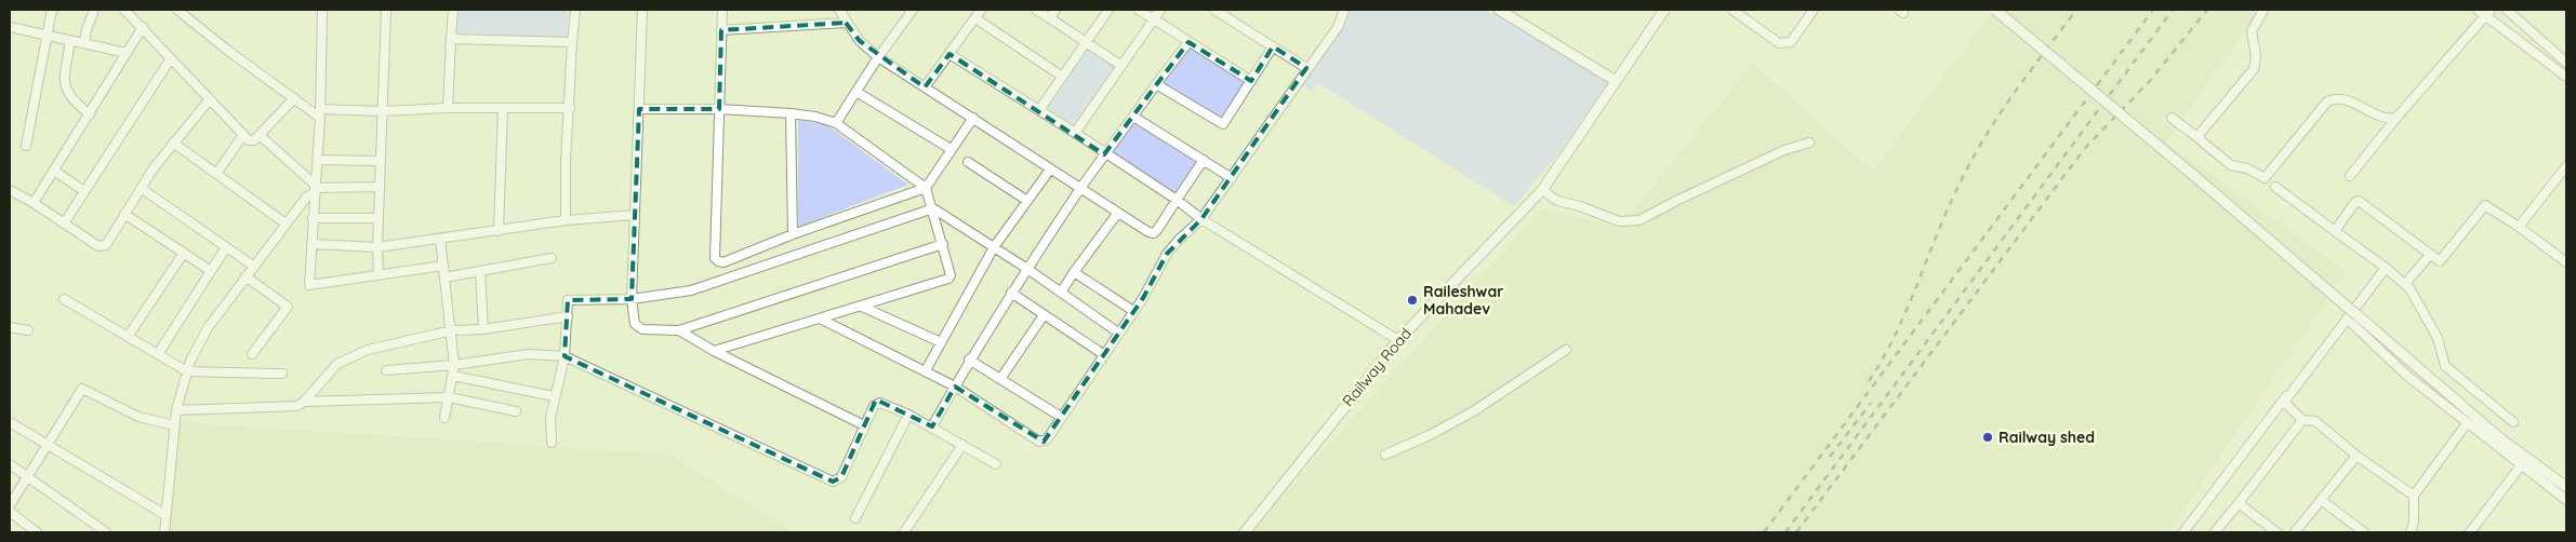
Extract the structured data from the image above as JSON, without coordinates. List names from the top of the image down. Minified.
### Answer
{"streets":{"street":["Railway Road"]},"places":["Raileshwar Mahadev","Railway shed"]}
